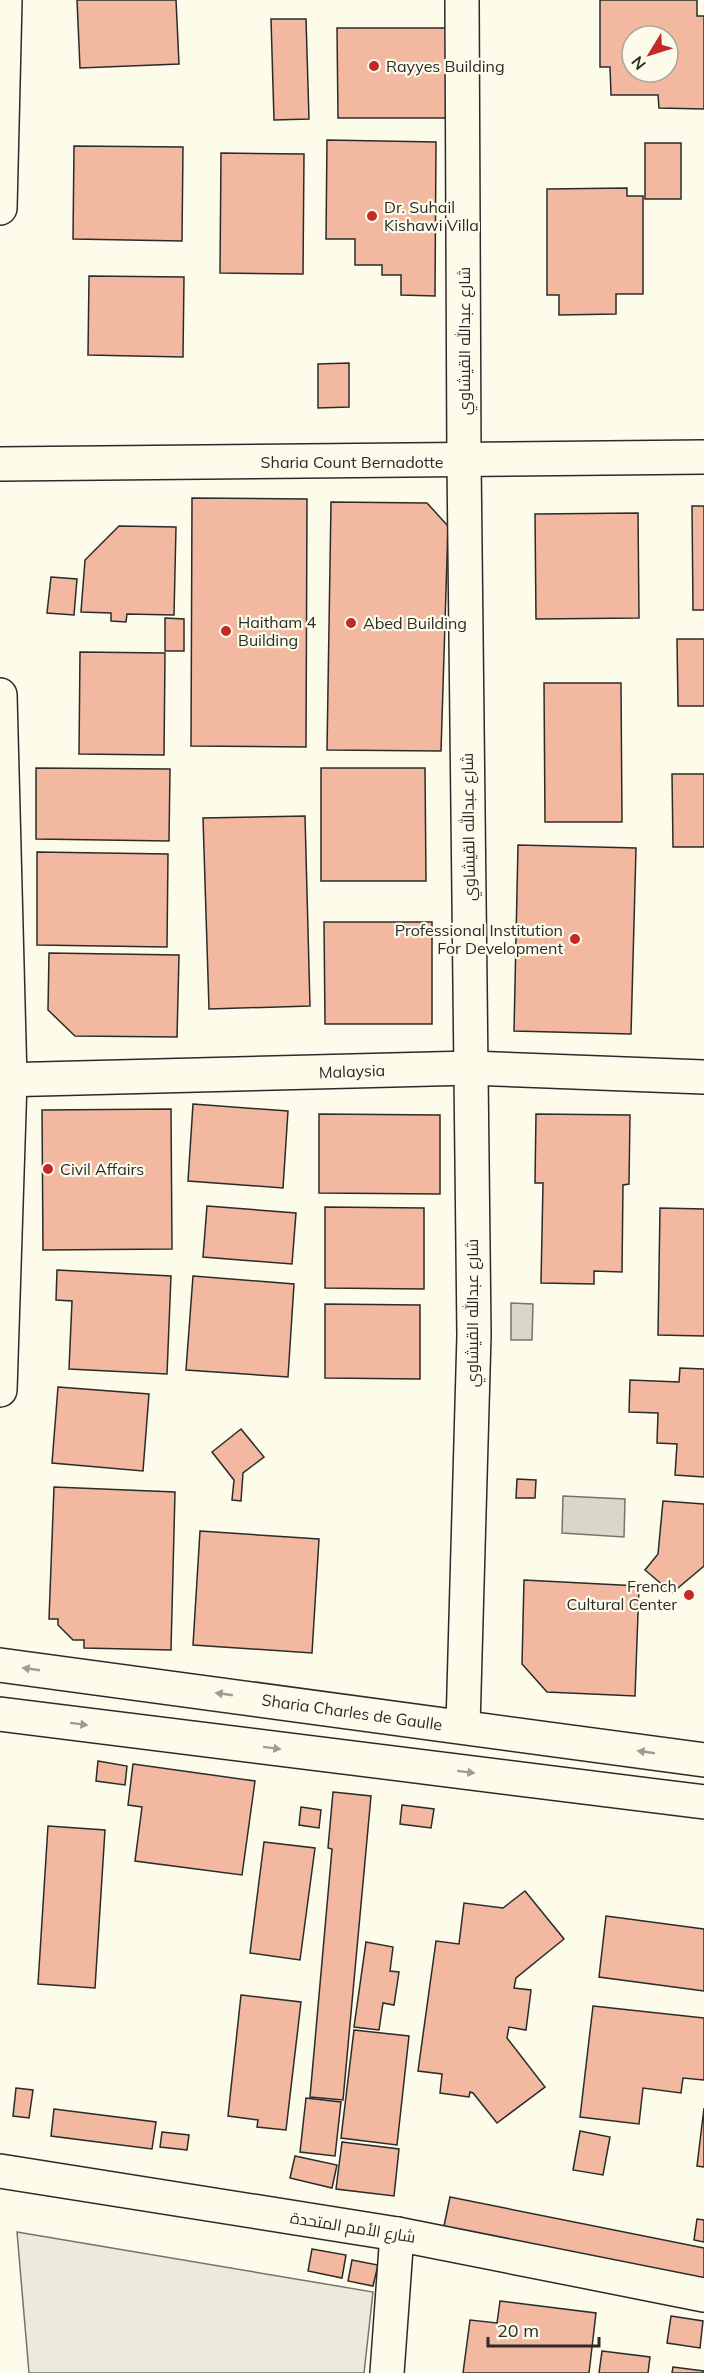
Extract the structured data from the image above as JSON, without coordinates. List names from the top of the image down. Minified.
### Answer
{"streets":{"street":["شارع عبدالله القيشاوي","Sharia Count Bernadotte","Malaysia","Sharia Charles de Gaulle","شارع الأمم المتحدة"]},"crossings":[["شارع عبدالله القيشاوي","Sharia Count Bernadotte"],["شارع عبدالله القيشاوي","Malaysia"],["شارع عبدالله القيشاوي","Sharia Charles de Gaulle"]],"places":["Rayyes Building","Dr. Suhail Kishawi Villa","Abed Building","Haitham 4 Building","Professional Institution For Development","Civil Affairs","French Cultural Center"],"scale_bar":"20 m","north":"bottom left"}
